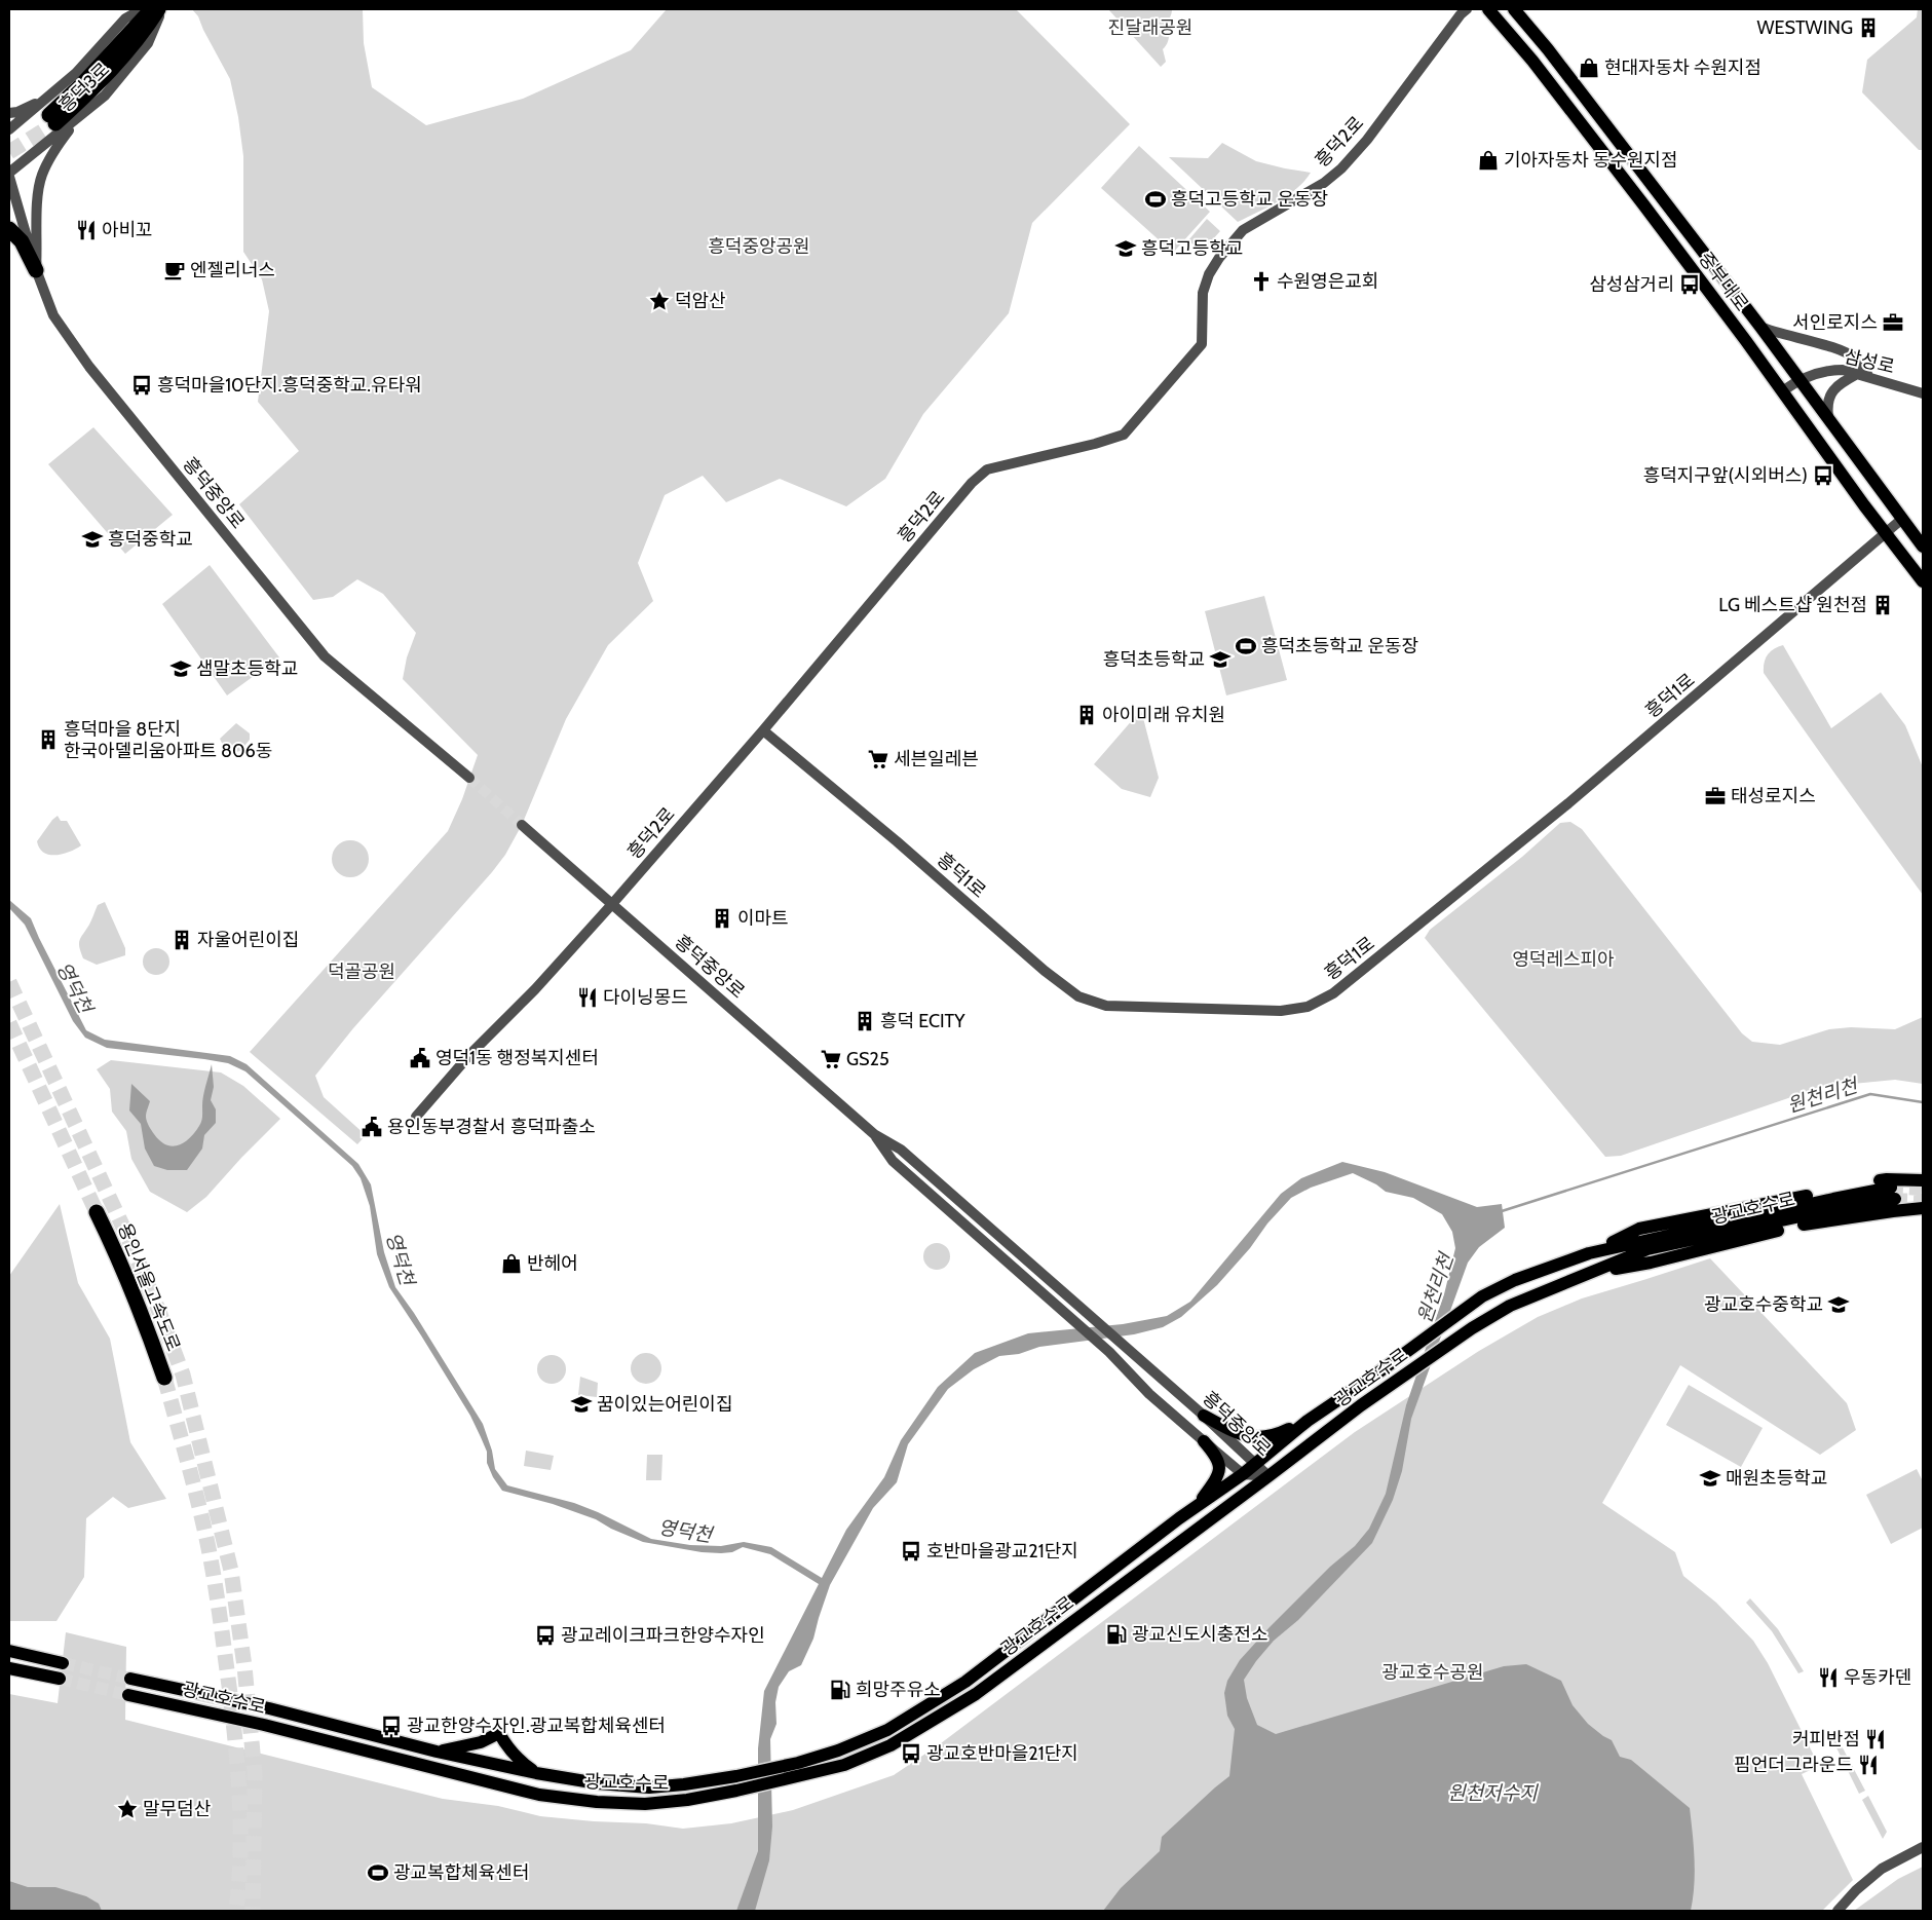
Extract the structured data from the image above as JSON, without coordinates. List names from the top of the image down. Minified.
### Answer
{"streets":{"highway":["용인서울고속도로"],"main road":["중부대로","광교호수로"],"street":["흥덕3로","흥덕2로","삼성로","흥덕중앙로","흥덕1로"]},"crossings":[["흥덕2로","흥덕중앙로"],["흥덕2로","흥덕1로"],["중부대로","삼성로"],["중부대로","흥덕1로"],["흥덕중앙로","광교호수로"]],"water":["영덕천","원천리천","원천저수지"],"parks":["진달래공원","흥덕중앙공원","영덕레스피아","덕골공원","광교호수공원"],"places":{"building":["WESTWING","LG 베스트샵 원천점","아이미래 유치원","흥덕마을 8단지 한국아델리움아파트 806동","이마트","자울어린이집","흥덕 ECITY"],"shop":["현대자동차 수원지점","기아자동차 동수원지점","반헤어"],"sports":["흥덕고등학교 운동장","흥덕초등학교 운동장","광교복합체육센터"],"restaurant":["아비꼬","다이닝몽드","우동카덴","커피반점","핌언더그라운드"],"school or university":["흥덕고등학교","흥덕중학교","흥덕초등학교","샘말초등학교","광교호수중학교","꿈이있는어린이집","매원초등학교"],"cafe":["엔젤리너스"],"church":["수원영은교회"],"bus stop":["삼성삼거리","흥덕마을10단지.흥덕중학교.유타워","흥덕지구앞(시외버스)","호반마을광교21단지","광교레이크파크한양수자인","광교한양수자인.광교복합체육센터","광교호반마을21단지"],"place":["덕암산","말무덤산"],"office":["서인로지스","태성로지스"],"supermarket":["세븐일레븐","GS25"],"public building":["영덕1동 행정복지센터","용인동부경찰서 흥덕파출소"],"fuel station":["광교신도시충전소","희망주유소"]}}
